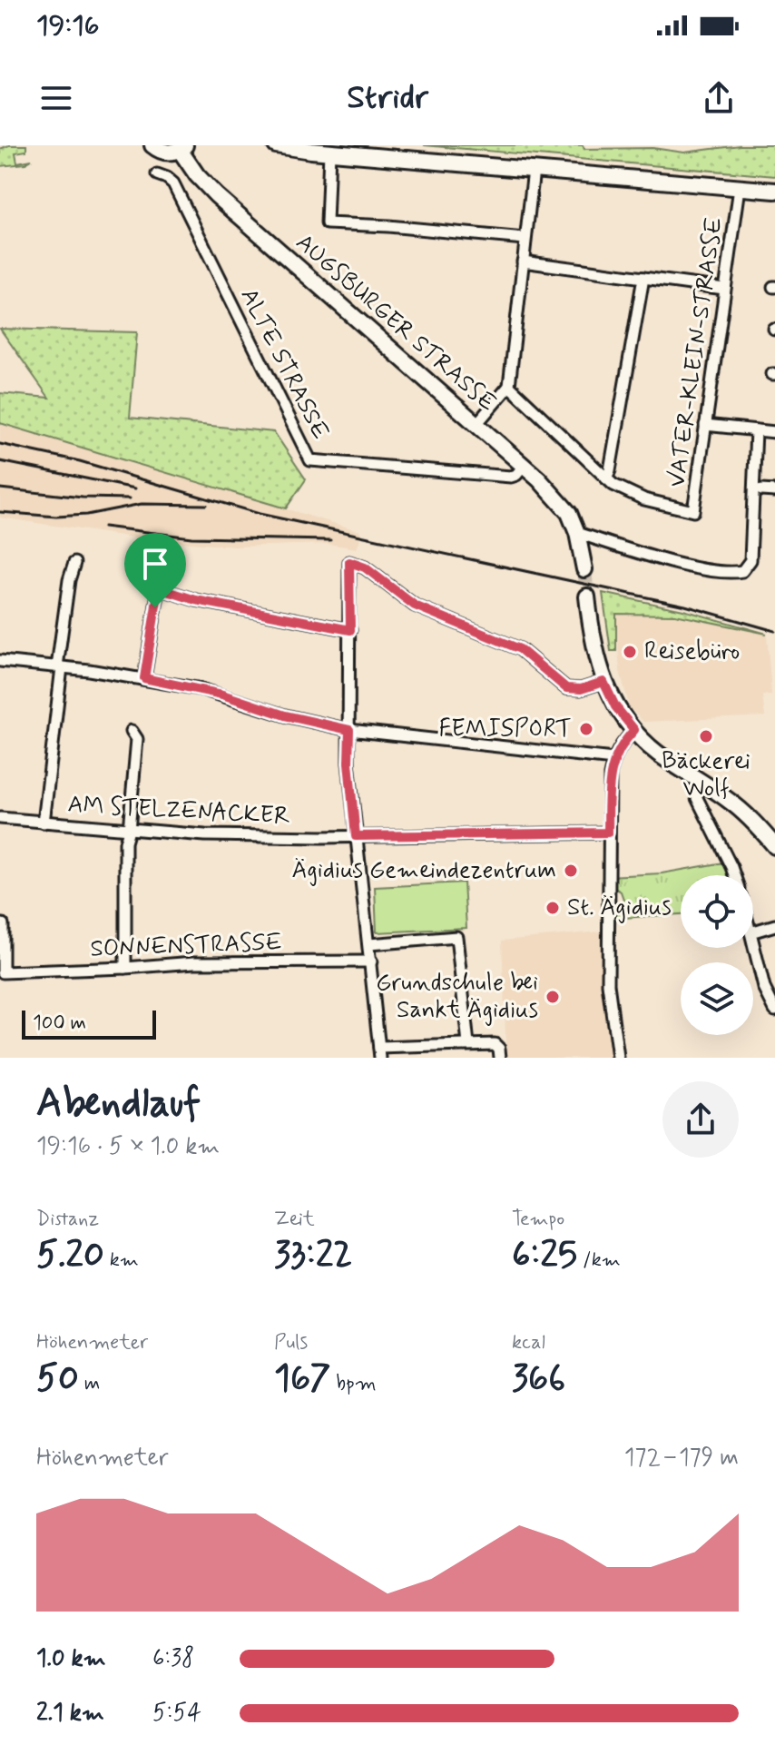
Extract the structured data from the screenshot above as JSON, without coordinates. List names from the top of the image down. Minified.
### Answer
{"streets":{"street":["AUGSBURGER STRASSE","VATER-KLEIN-STRASSE","ALTE STRASSE","AM STELZENACKER","SONNENSTRASSE"]},"crossings":[["AUGSBURGER STRASSE","ALTE STRASSE"]],"places":["Reisebüro","FEMISPORT","Bäckerei Wolf","Ägidius Gemeindezentrum","St. Ägidius","Grundschule bei Sankt Ägidius"],"scale_bar":"100 m","page":{"status":"19:16","header":"Stridr","scale":"100 m","heading":["Abendlauf","19:16 · 5 × 1.0 km"],"stats":[["Distanz","5.20 km"],["Zeit","33:22"],["Tempo","6:25 /km"],["Höhenmeter","50 m"],["Puls","167 bpm"],["kcal","366"]],"chart":["Höhenmeter","172–179 m"],"list":[{"name":"1.0 km","note":"6:38"},{"name":"2.1 km","note":"5:54"}]}}
